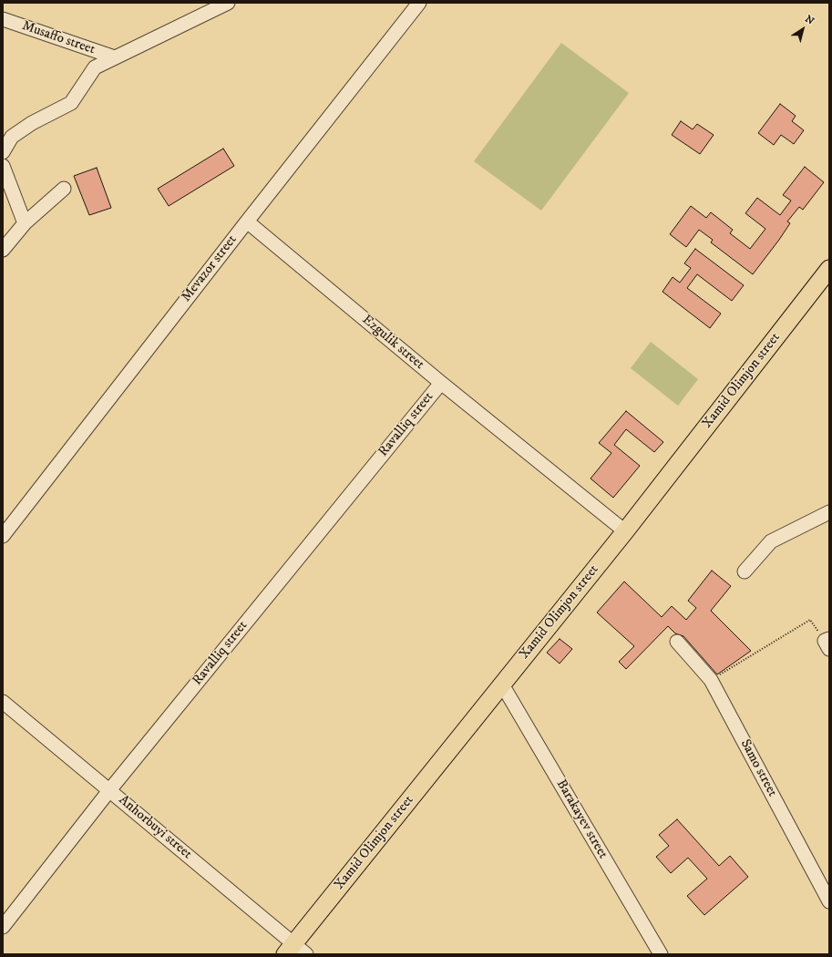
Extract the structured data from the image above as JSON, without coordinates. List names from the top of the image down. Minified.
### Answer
{"streets":{"main road":["Xamid Olimjon street"],"street":["Musaffo street","Mevazor street","Ezgulik street","Ravalliq street","Samo street","Barakayev street","Anhorbuyi street"]},"crossings":[["Mevazor street","Ezgulik street"],["Ezgulik street","Xamid Olimjon street"],["Ezgulik street","Ravalliq street"],["Xamid Olimjon street","Barakayev street"],["Xamid Olimjon street","Anhorbuyi street"],["Ravalliq street","Anhorbuyi street"]],"north":"top right"}
